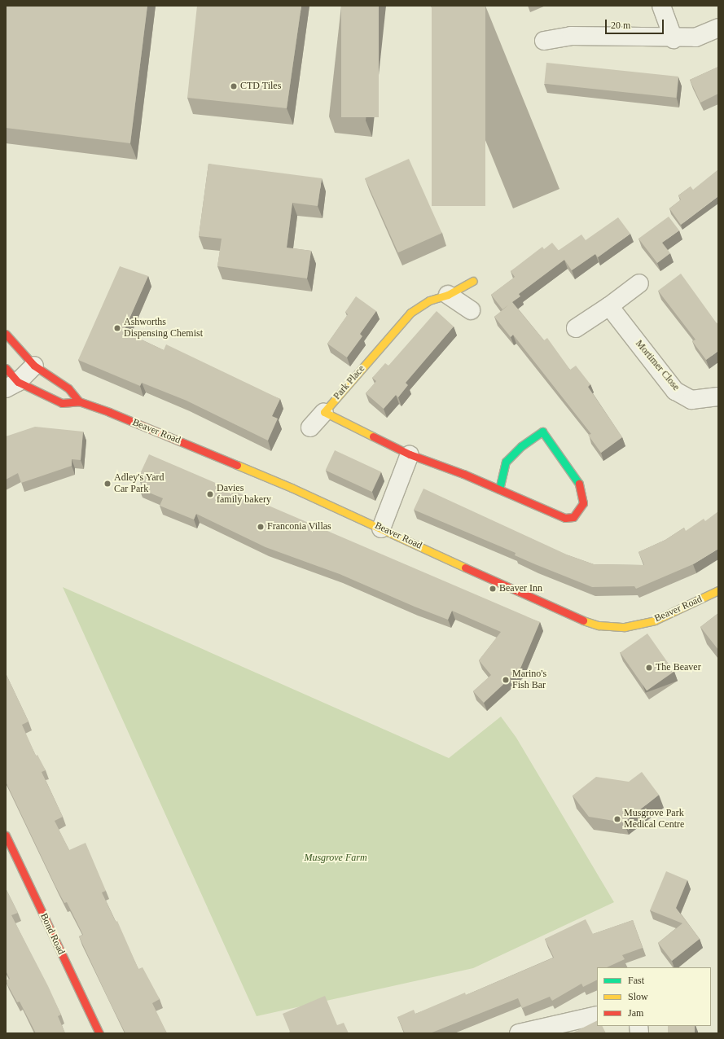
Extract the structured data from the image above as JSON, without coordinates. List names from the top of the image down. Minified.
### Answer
{"streets":{"street":["Mortimer Close","Park Place","Beaver Road","Bond Road"]},"parks":["Musgrove Farm"],"places":["CTD Tiles","Ashworths Dispensing Chemist","Adley's Yard Car Park","Davies family bakery","Franconia Villas","Beaver Inn","The Beaver","Marino's Fish Bar","Musgrove Park Medical Centre"],"legend":["Fast","Slow","Jam"],"scale_bar":"20 m"}
